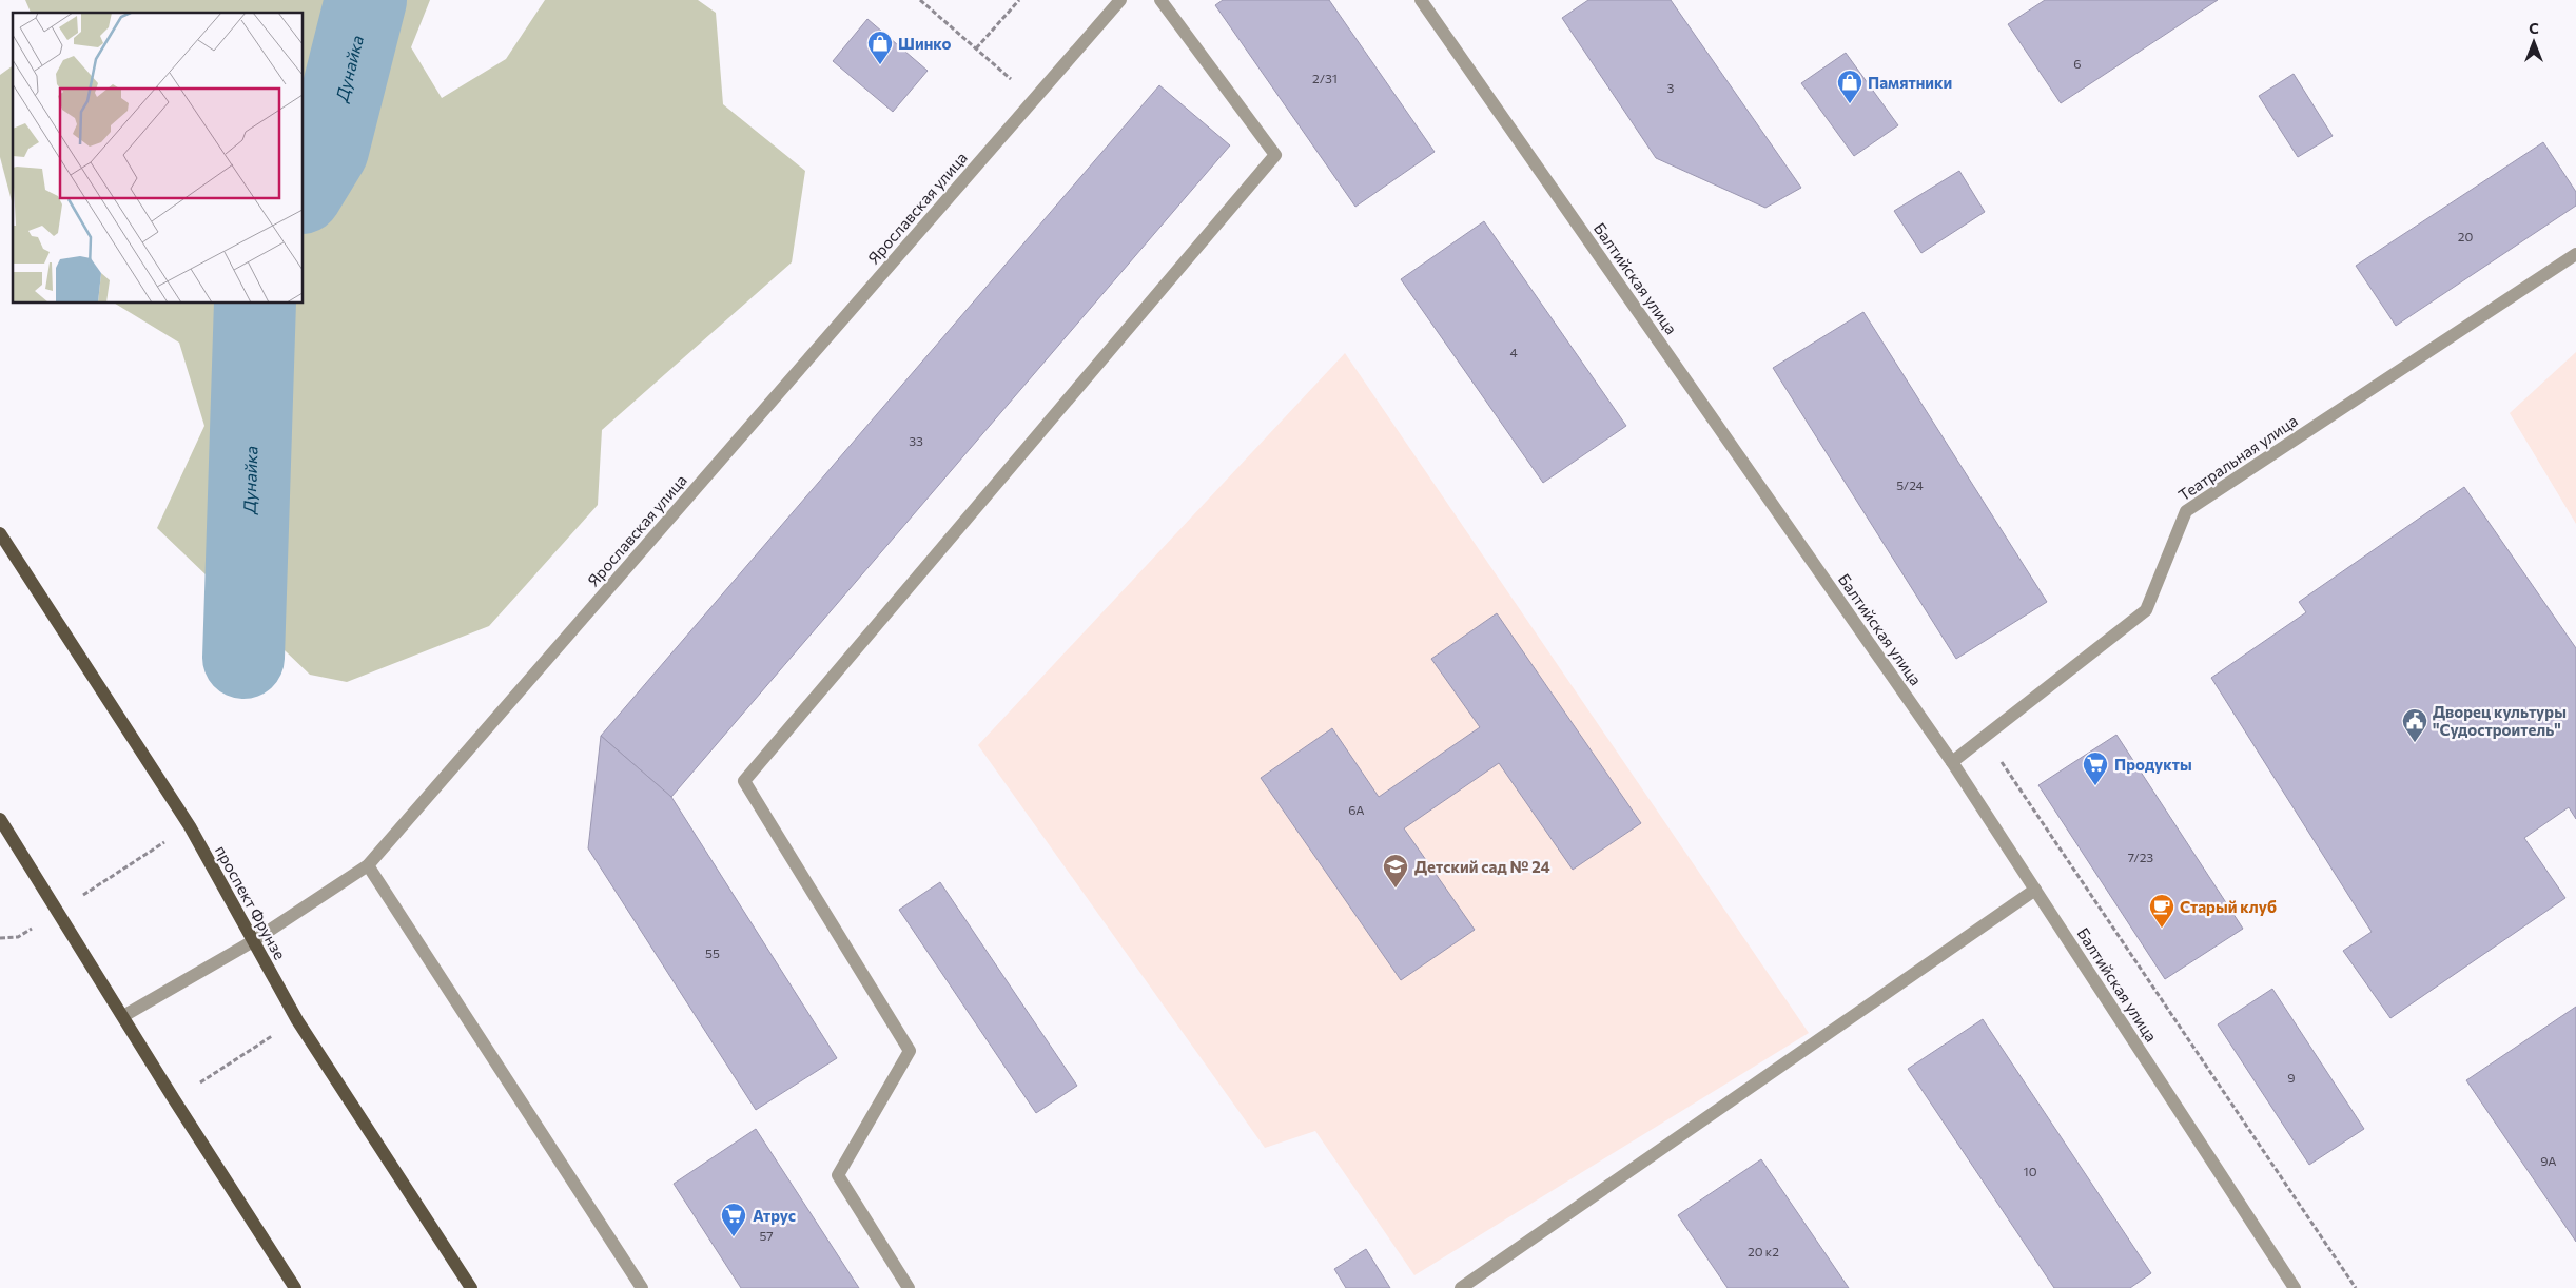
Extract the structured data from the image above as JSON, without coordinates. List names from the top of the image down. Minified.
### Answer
{"streets":{"main road":["проспект Фрунзе"],"street":["Ярославская улица","Балтийская улица","Театральная улица"]},"crossings":[["Ярославская улица","проспект Фрунзе"],["Балтийская улица","Театральная улица"]],"water":["Дунайка"],"places":{"shop":["Шинко","Памятники"],"public building":["Дворец культуры \"Судостроитель\""],"supermarket":["Продукты","Атрус"],"school or university":["Детский сад № 24"],"cafe":["Старый клуб"]},"house_numbers":["6","2/31","3","20","4","33","5/24","6А","7/23","55","9","9А","10","57","20 к2"],"north":"top"}
